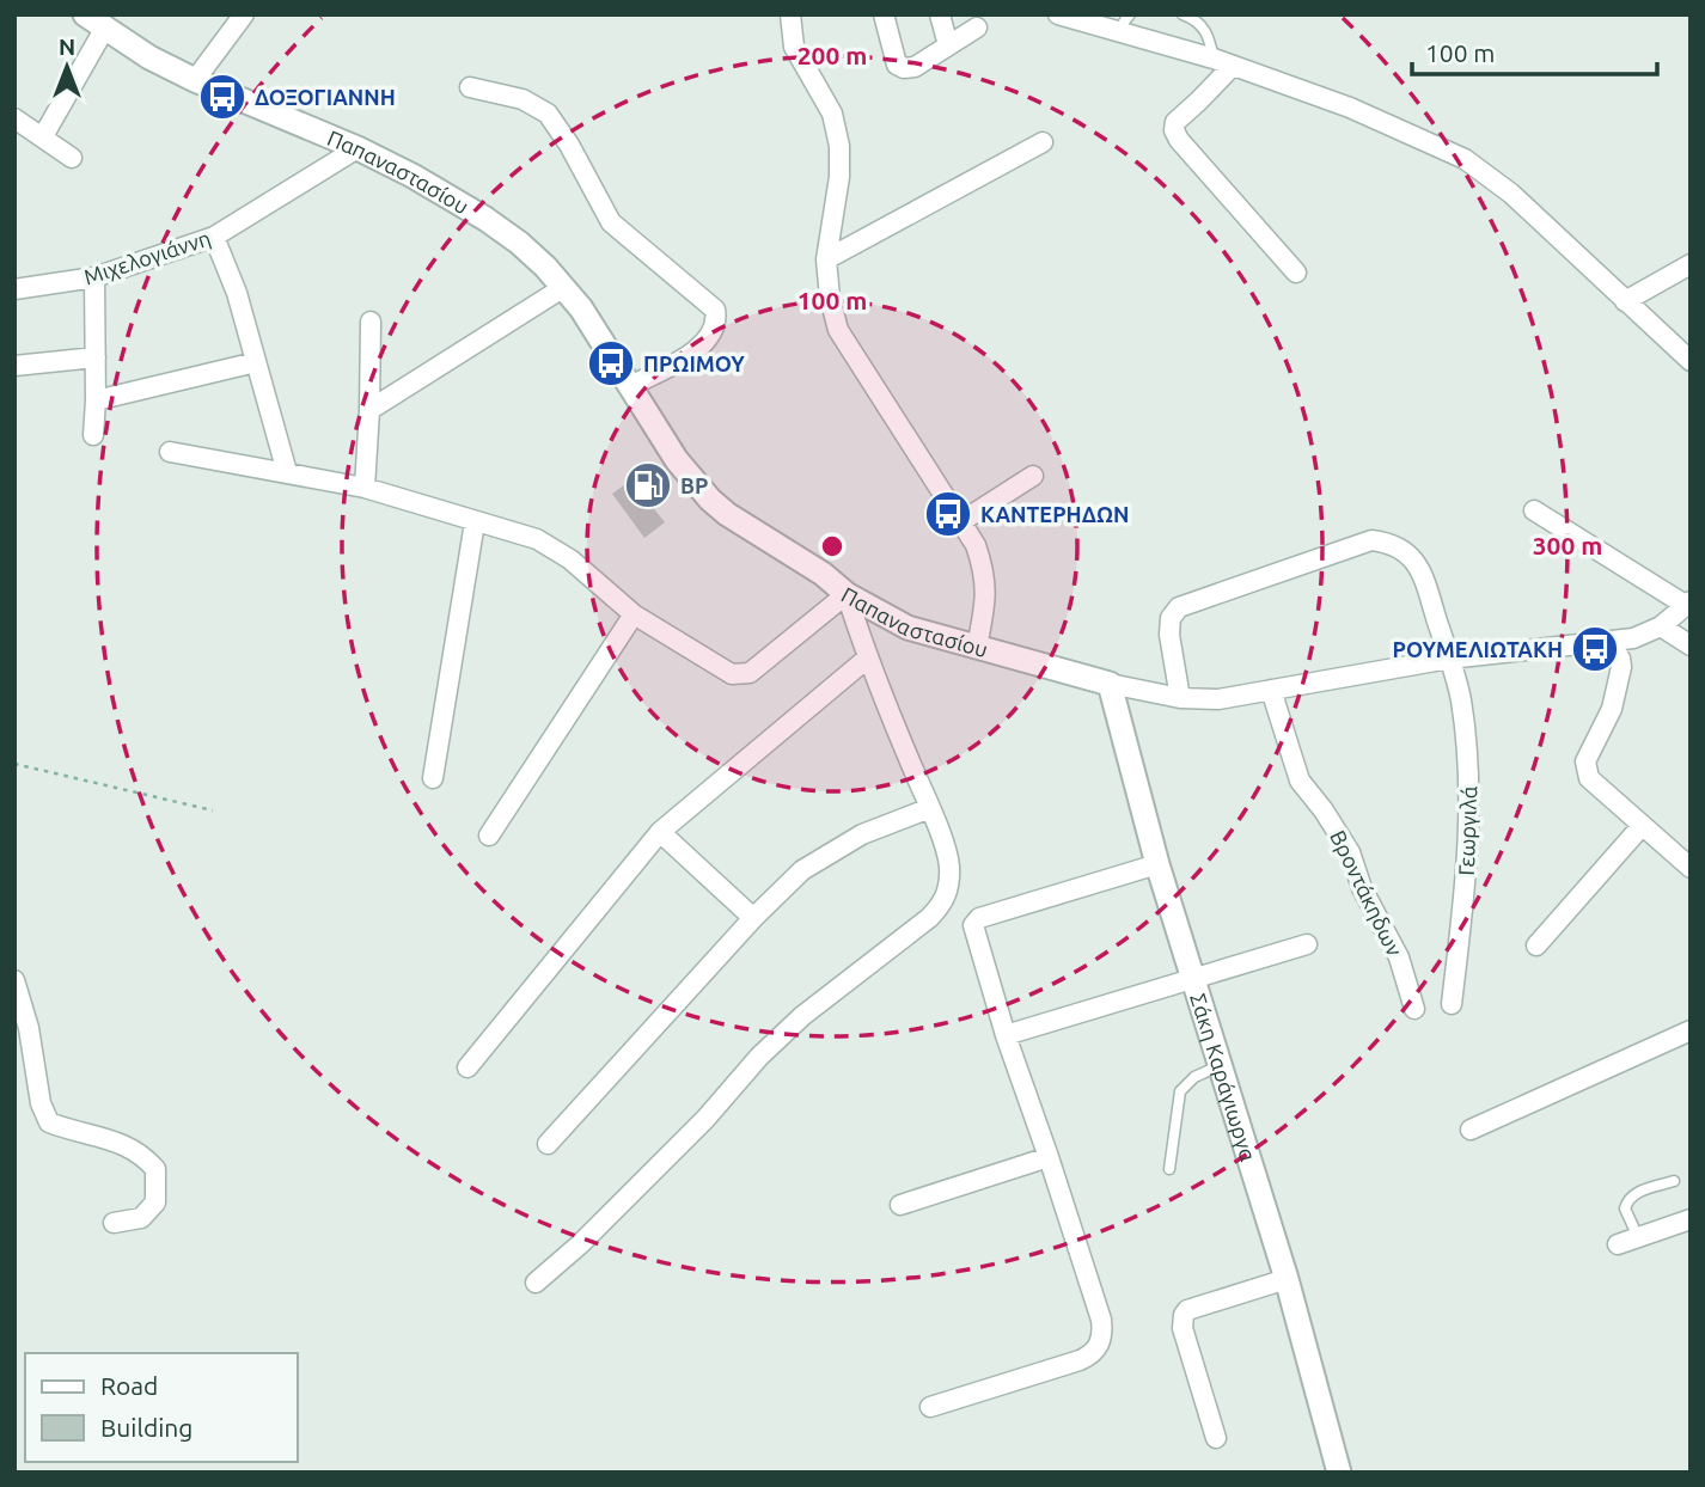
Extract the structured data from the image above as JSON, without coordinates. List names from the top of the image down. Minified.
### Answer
{"streets":{"street":["Παπαναστασίου","Μιχελογιάννη","Γεωργιλά","Βροντάκηδων","Σάκη Καράγιωργα"]},"crossings":[["Παπαναστασίου","Μιχελογιάννη"],["Παπαναστασίου","Γεωργιλά"],["Παπαναστασίου","Βροντάκηδων"],["Παπαναστασίου","Σάκη Καράγιωργα"]],"places":{"bus stop":["ΔΟΞΟΓΙΑΝΝΗ","ΠΡΩΙΜΟΥ","ΚΑΝΤΕΡΗΔΩΝ","ΡΟΥΜΕΛΙΩΤΑΚΗ"],"fuel station":["BP"]},"legend":["Road","Building"],"scale_bar":"100 m","north":"top","rings":["200 m","100 m","300 m"]}
